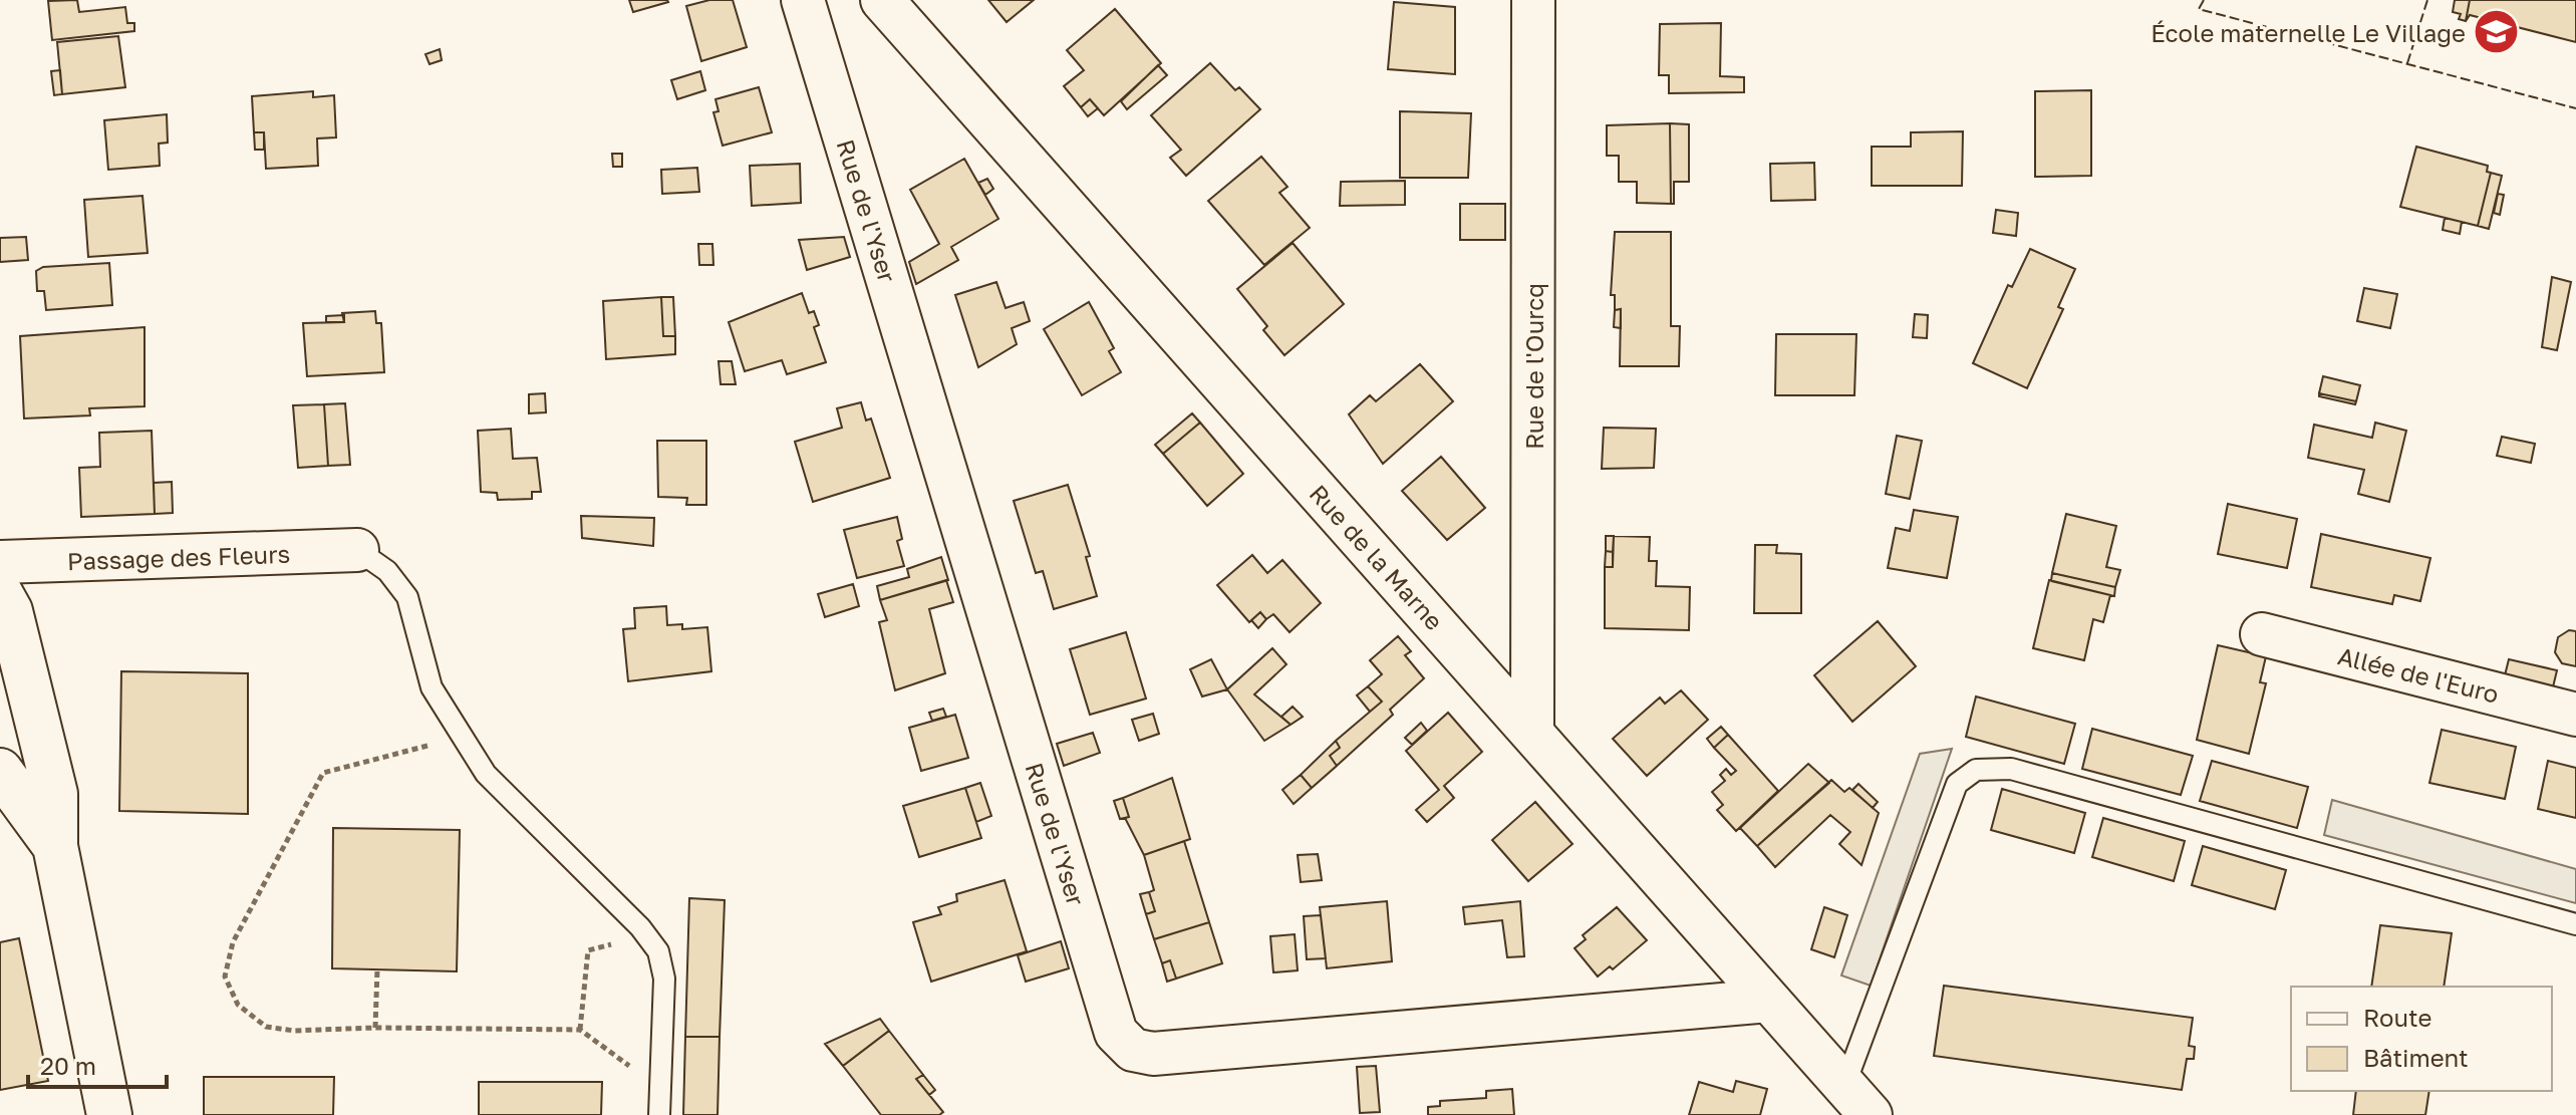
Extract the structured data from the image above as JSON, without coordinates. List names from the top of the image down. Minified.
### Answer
{"streets":{"street":["Rue de l'Yser","Rue de l'Ourcq","Passage des Fleurs","Rue de la Marne","Allée de l'Euro"]},"crossings":[["Rue de l'Yser","Rue de la Marne"],["Rue de l'Ourcq","Rue de la Marne"]],"places":{"school or university":["École maternelle Le Village"]},"legend":["Route","Bâtiment"],"scale_bar":"20 m"}
